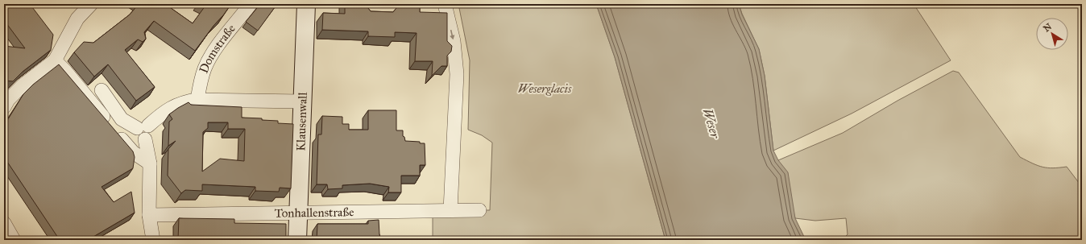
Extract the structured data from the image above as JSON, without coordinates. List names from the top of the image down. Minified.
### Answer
{"streets":{"main road":["Klausenwall"],"street":["Domstraße","Tonhallenstraße"]},"crossings":[["Klausenwall","Tonhallenstraße"]],"water":["Weser"],"parks":["Weserglacis"],"north":"top left"}
